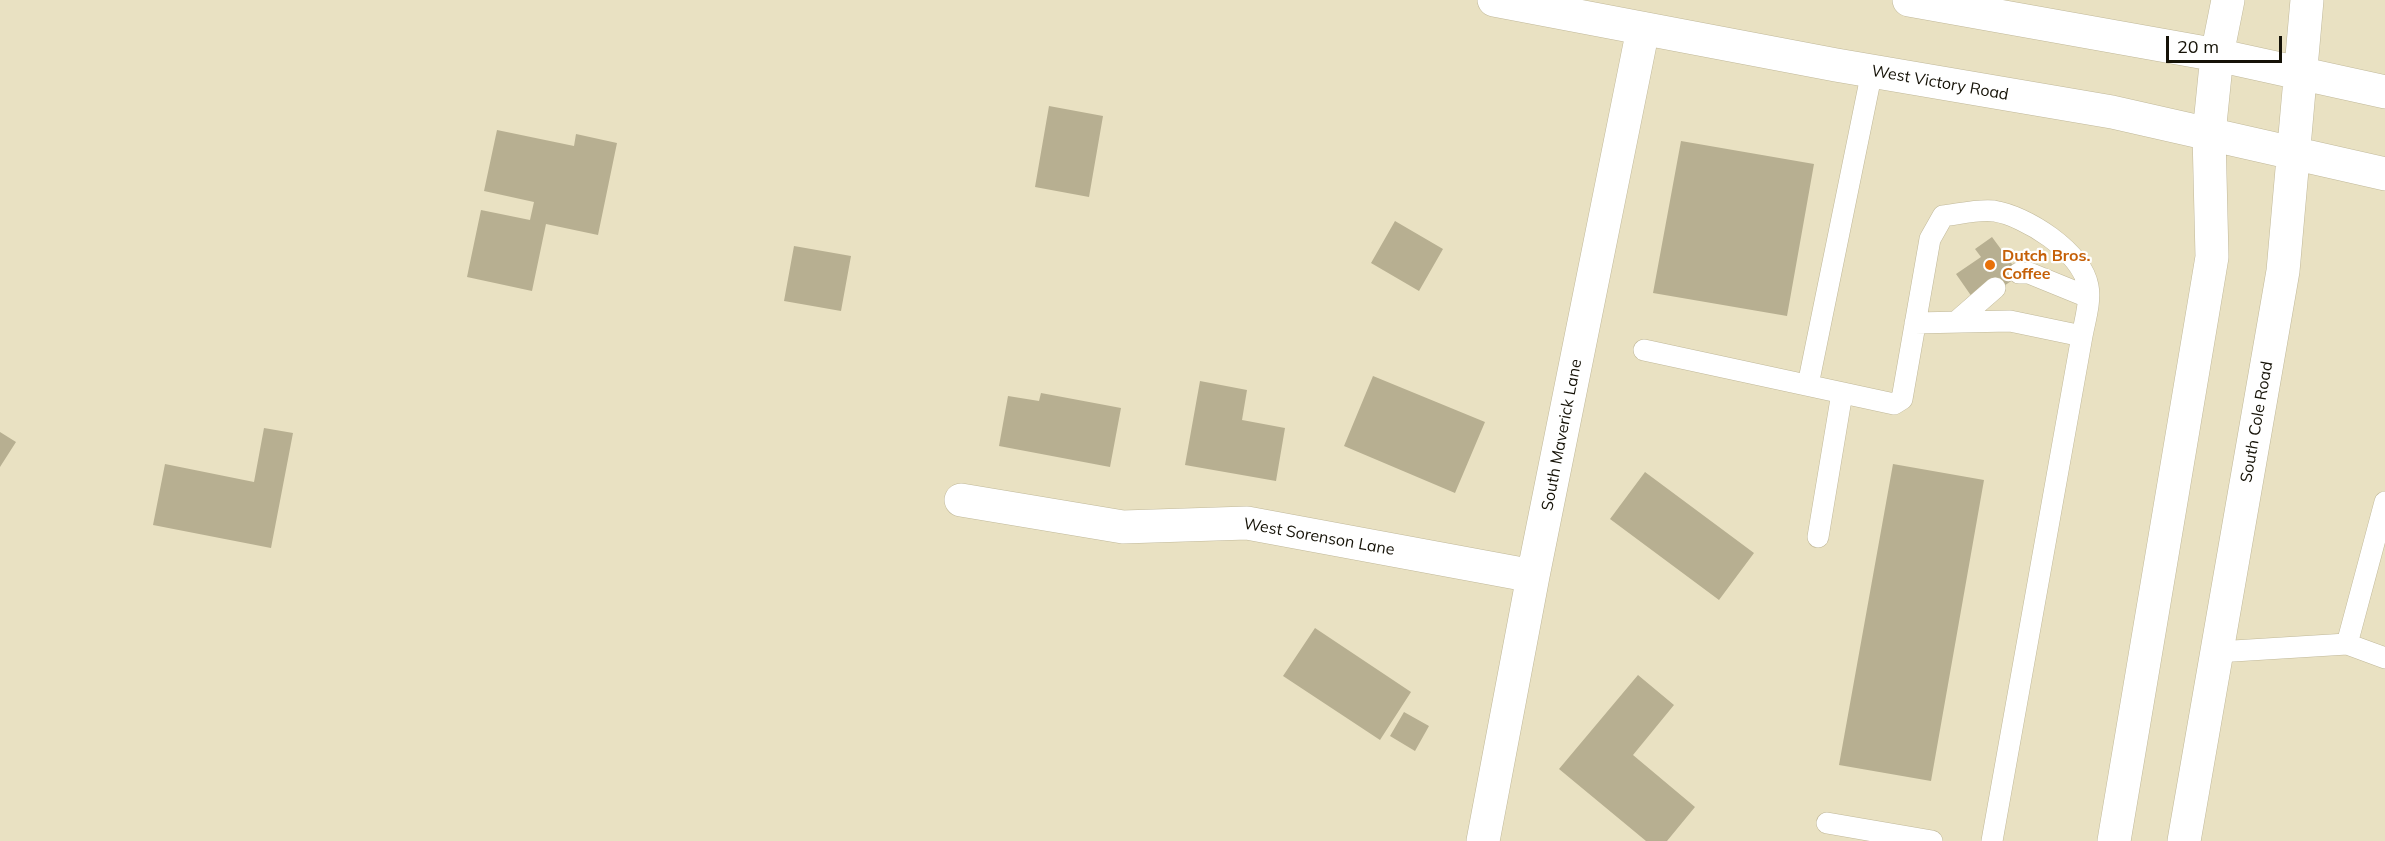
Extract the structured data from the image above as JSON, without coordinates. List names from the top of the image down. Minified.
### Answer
{"streets":{"main road":["West Victory Road","South Cole Road","South Maverick Lane","West Sorenson Lane"]},"crossings":[["West Victory Road","South Cole Road"],["West Victory Road","South Maverick Lane"],["South Maverick Lane","West Sorenson Lane"]],"places":["Dutch Bros. Coffee"],"scale_bar":"20 m"}
